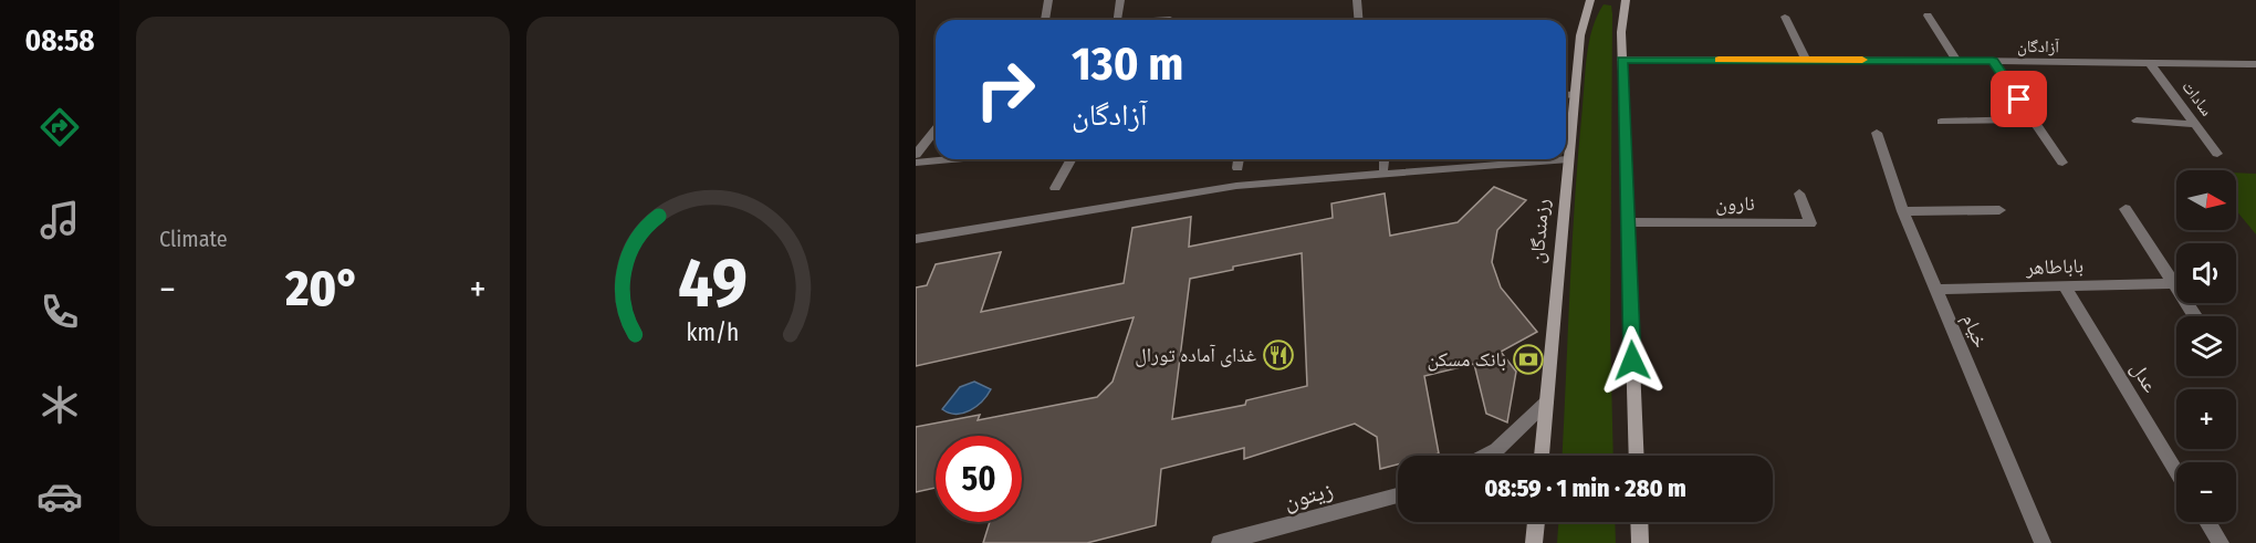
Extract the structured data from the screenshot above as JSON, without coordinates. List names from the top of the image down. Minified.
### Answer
{"streets":{"main road":["رزمندگان"],"street":["آزادگان","سادات","نارون","باباطاهر","خیام","عدل","زیتون"]},"crossings":[["آزادگان","سادات"],["باباطاهر","خیام"],["باباطاهر","عدل"]],"places":{"restaurant":["غذای آماده تورال"],"bank":["بانک مسکن"]},"north":"right","page":{"tabs":"08:58","tile":"Climate","turn":["130 m","آزادگان"],"map_buttons":["+","−"],"heat":["−","20°","+"],"limit":"50","trip":"08:59 · 1 min · 280 m","gauge":["49","km/h"]}}
